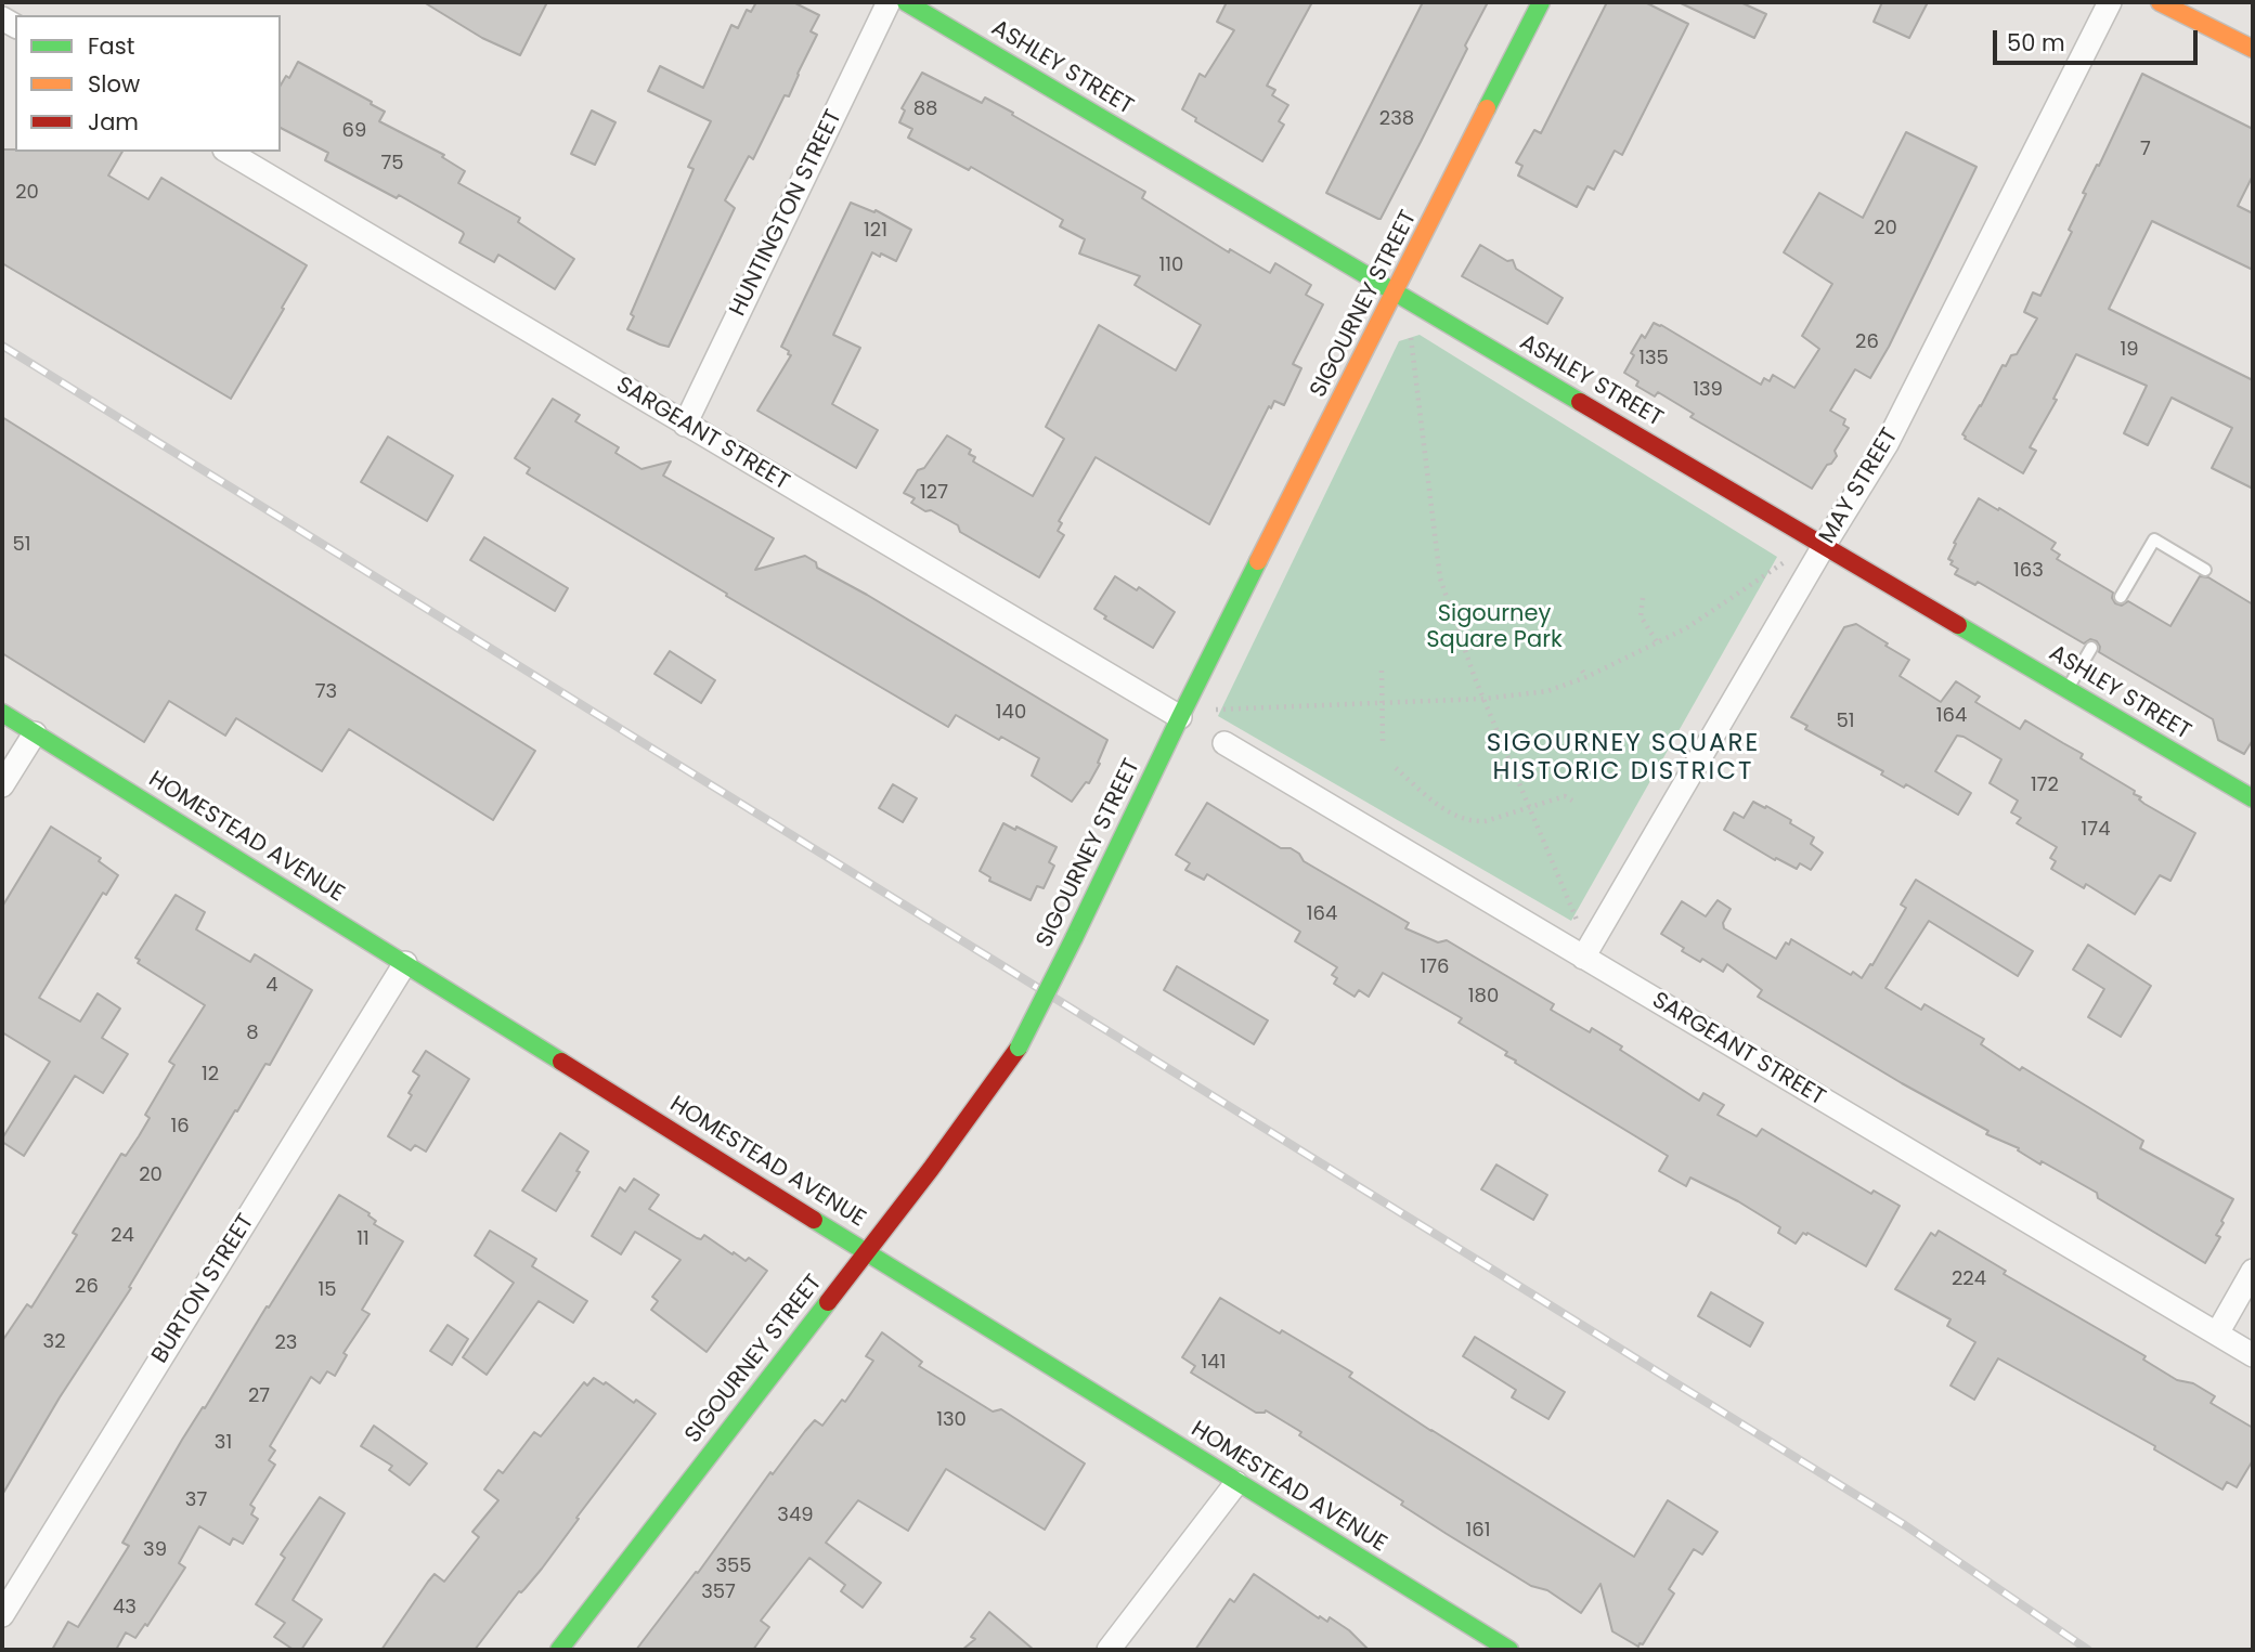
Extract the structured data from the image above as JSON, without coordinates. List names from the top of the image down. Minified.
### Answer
{"streets":{"main road":["ASHLEY STREET","SIGOURNEY STREET","HOMESTEAD AVENUE"],"street":["HUNTINGTON STREET","SARGEANT STREET","MAY STREET","BURTON STREET"]},"crossings":[["ASHLEY STREET","SIGOURNEY STREET"],["ASHLEY STREET","MAY STREET"],["HUNTINGTON STREET","SARGEANT STREET"],["SIGOURNEY STREET","SARGEANT STREET"],["SIGOURNEY STREET","HOMESTEAD AVENUE"],["SARGEANT STREET","MAY STREET"],["HOMESTEAD AVENUE","BURTON STREET"]],"districts":["SIGOURNEY SQUARE HISTORIC DISTRICT"],"parks":["Sigourney Square Park"],"house_numbers":["88","238","69","7","75","20","20","121","110","26","19","135","139","127","51","163","73","140","164","51","172","174","164","176","4","180","8","12","16","20","24","11","224","26","15","32","23","141","27","130","31","37","349","161","39","355","357","43"],"legend":["Fast","Slow","Jam"],"scale_bar":"50 m"}
